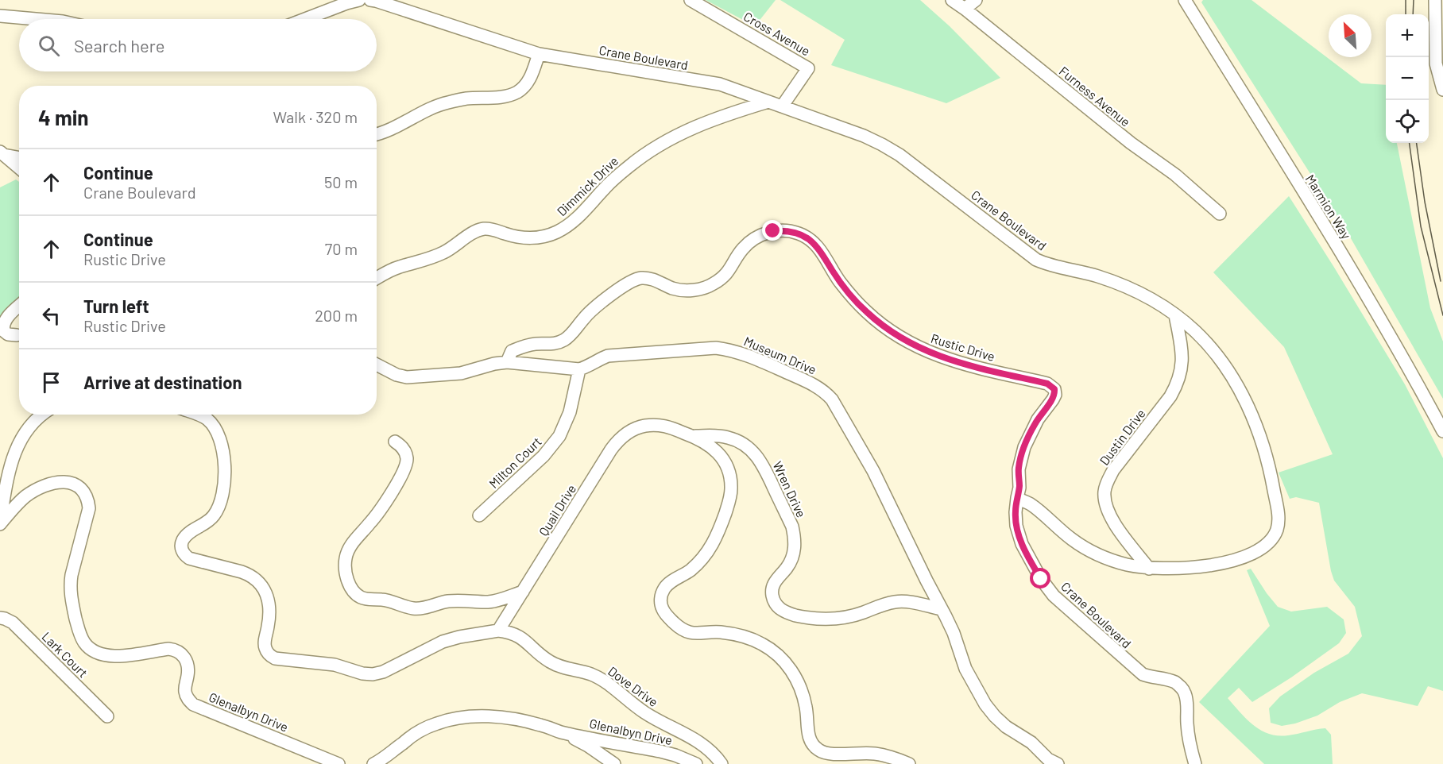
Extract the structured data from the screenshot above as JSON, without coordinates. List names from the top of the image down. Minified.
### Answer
{"streets":{"street":["Cross Avenue","Crane Boulevard","Furness Avenue","Dimmick Drive","Marmion Way","Rustic Drive","Museum Drive","Dustin Drive","Milton Court","Wren Drive","Quail Drive","Lark Court","Dove Drive","Glenalbyn Drive"]},"crossings":[["Cross Avenue","Crane Boulevard"],["Crane Boulevard","Dimmick Drive"],["Crane Boulevard","Rustic Drive"],["Crane Boulevard","Dustin Drive"],["Museum Drive","Milton Court"],["Museum Drive","Wren Drive"],["Wren Drive","Quail Drive"],["Quail Drive","Dove Drive"]],"north":"top left","page":{"map_buttons":["+","−"],"search":"Search here","heading":["4 min","Walk · 320 m"],"list":[["Continue","Crane Boulevard","50 m"],["Continue","Rustic Drive","70 m"],["Turn left","Rustic Drive","200 m"],"Arrive at destination"]}}
